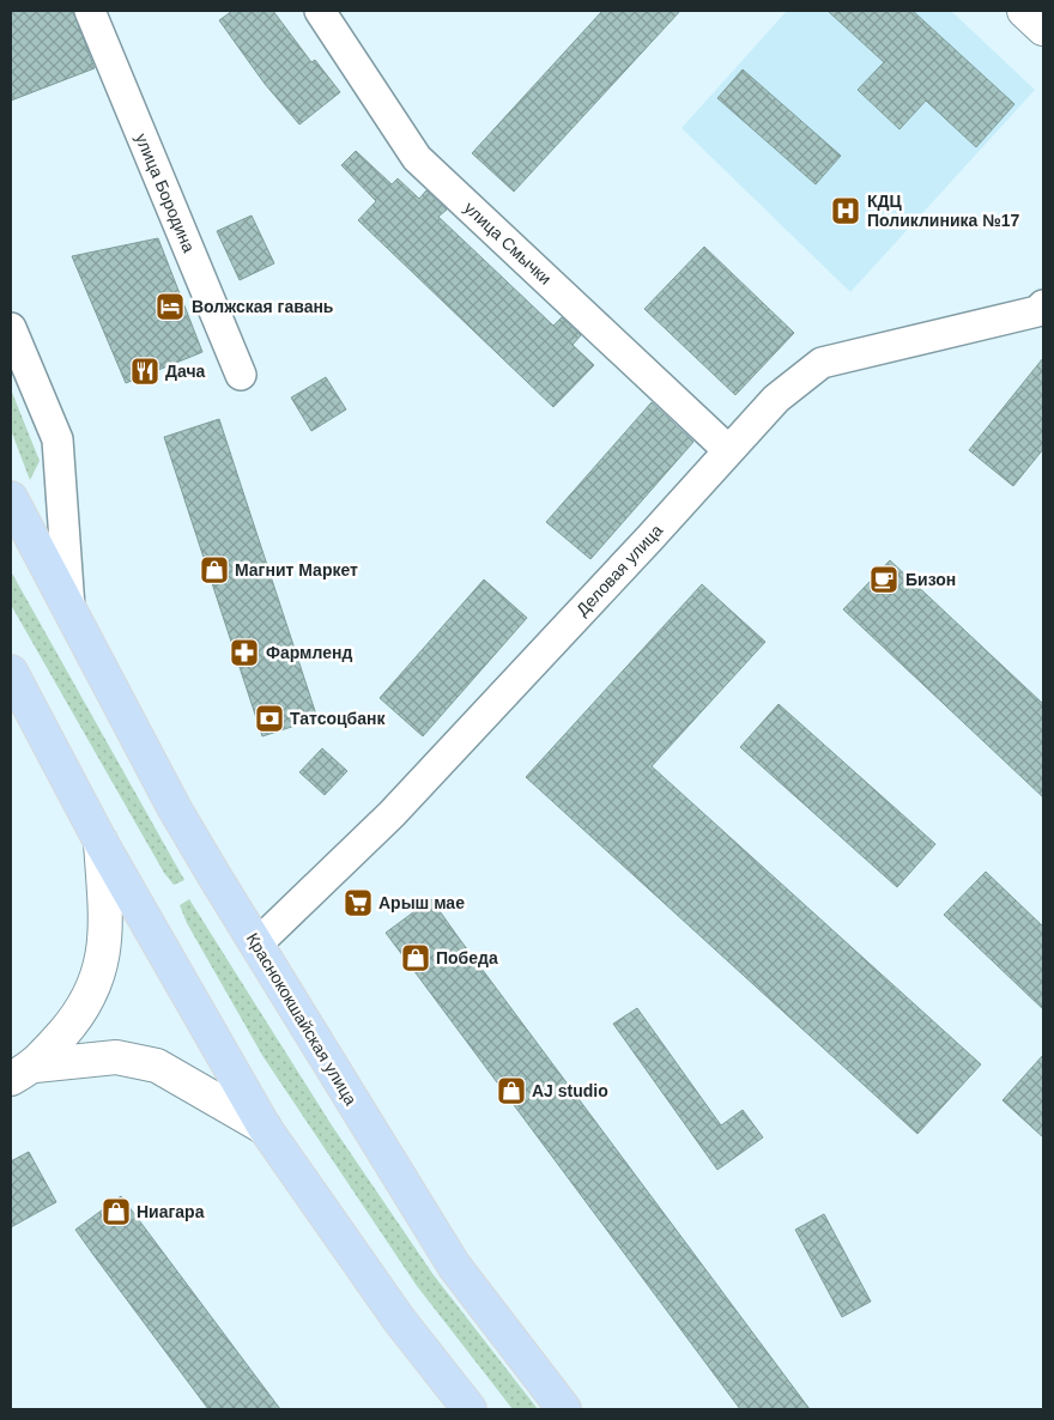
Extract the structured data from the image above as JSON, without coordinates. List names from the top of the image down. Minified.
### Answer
{"streets":{"main road":["Краснококшайская улица"],"street":["улица Бородина","улица Смычки","Деловая улица"]},"crossings":[["улица Смычки","Деловая улица"],["Деловая улица","Краснококшайская улица"]],"places":{"hospital":["КДЦ Поликлиника №17"],"hotel":["Волжская гавань"],"restaurant":["Дача"],"shop":["Магнит Маркет","Победа","AJ studio","Ниагара"],"cafe":["Бизон"],"pharmacy":["Фармленд"],"bank":["Татсоцбанк"],"supermarket":["Арыш мае"]}}
